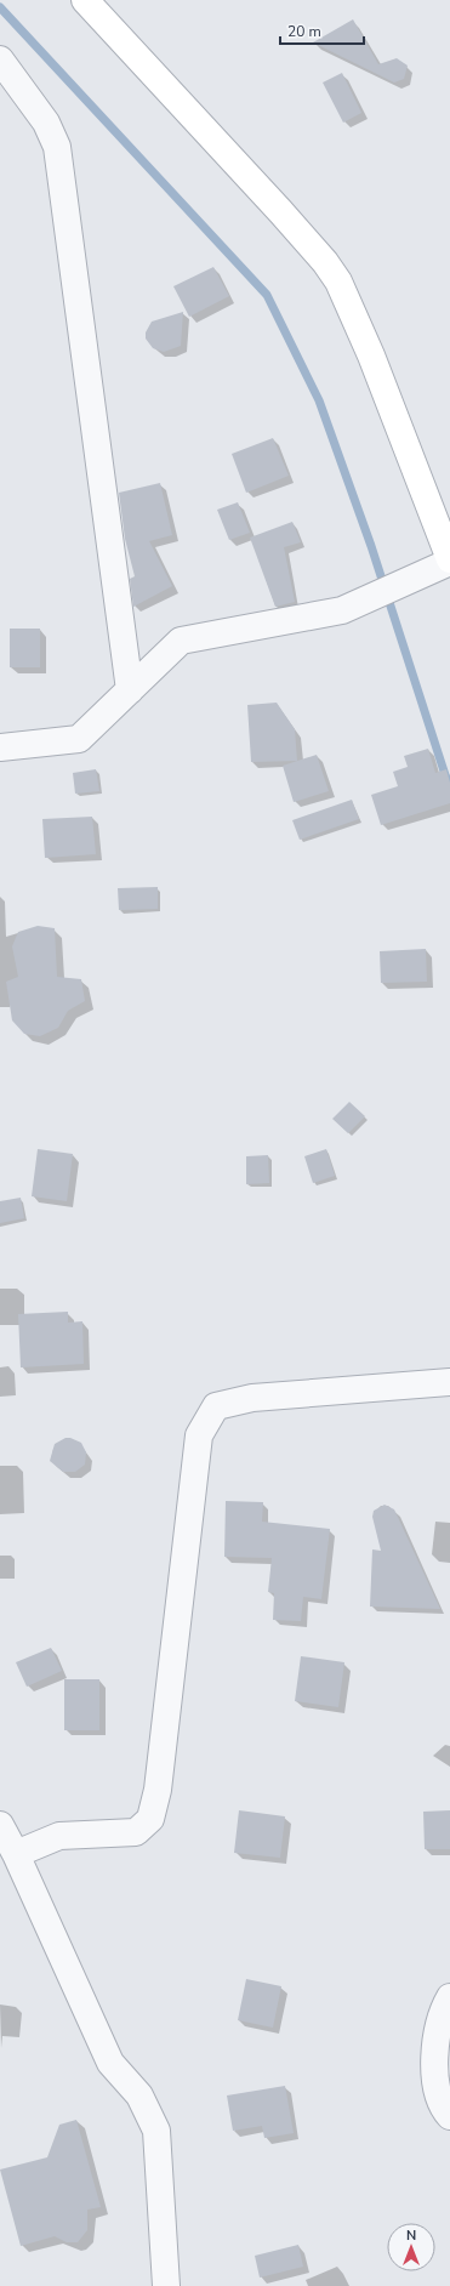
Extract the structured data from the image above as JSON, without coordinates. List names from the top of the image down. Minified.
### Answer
{"scale_bar":"20 m","north":"top"}
